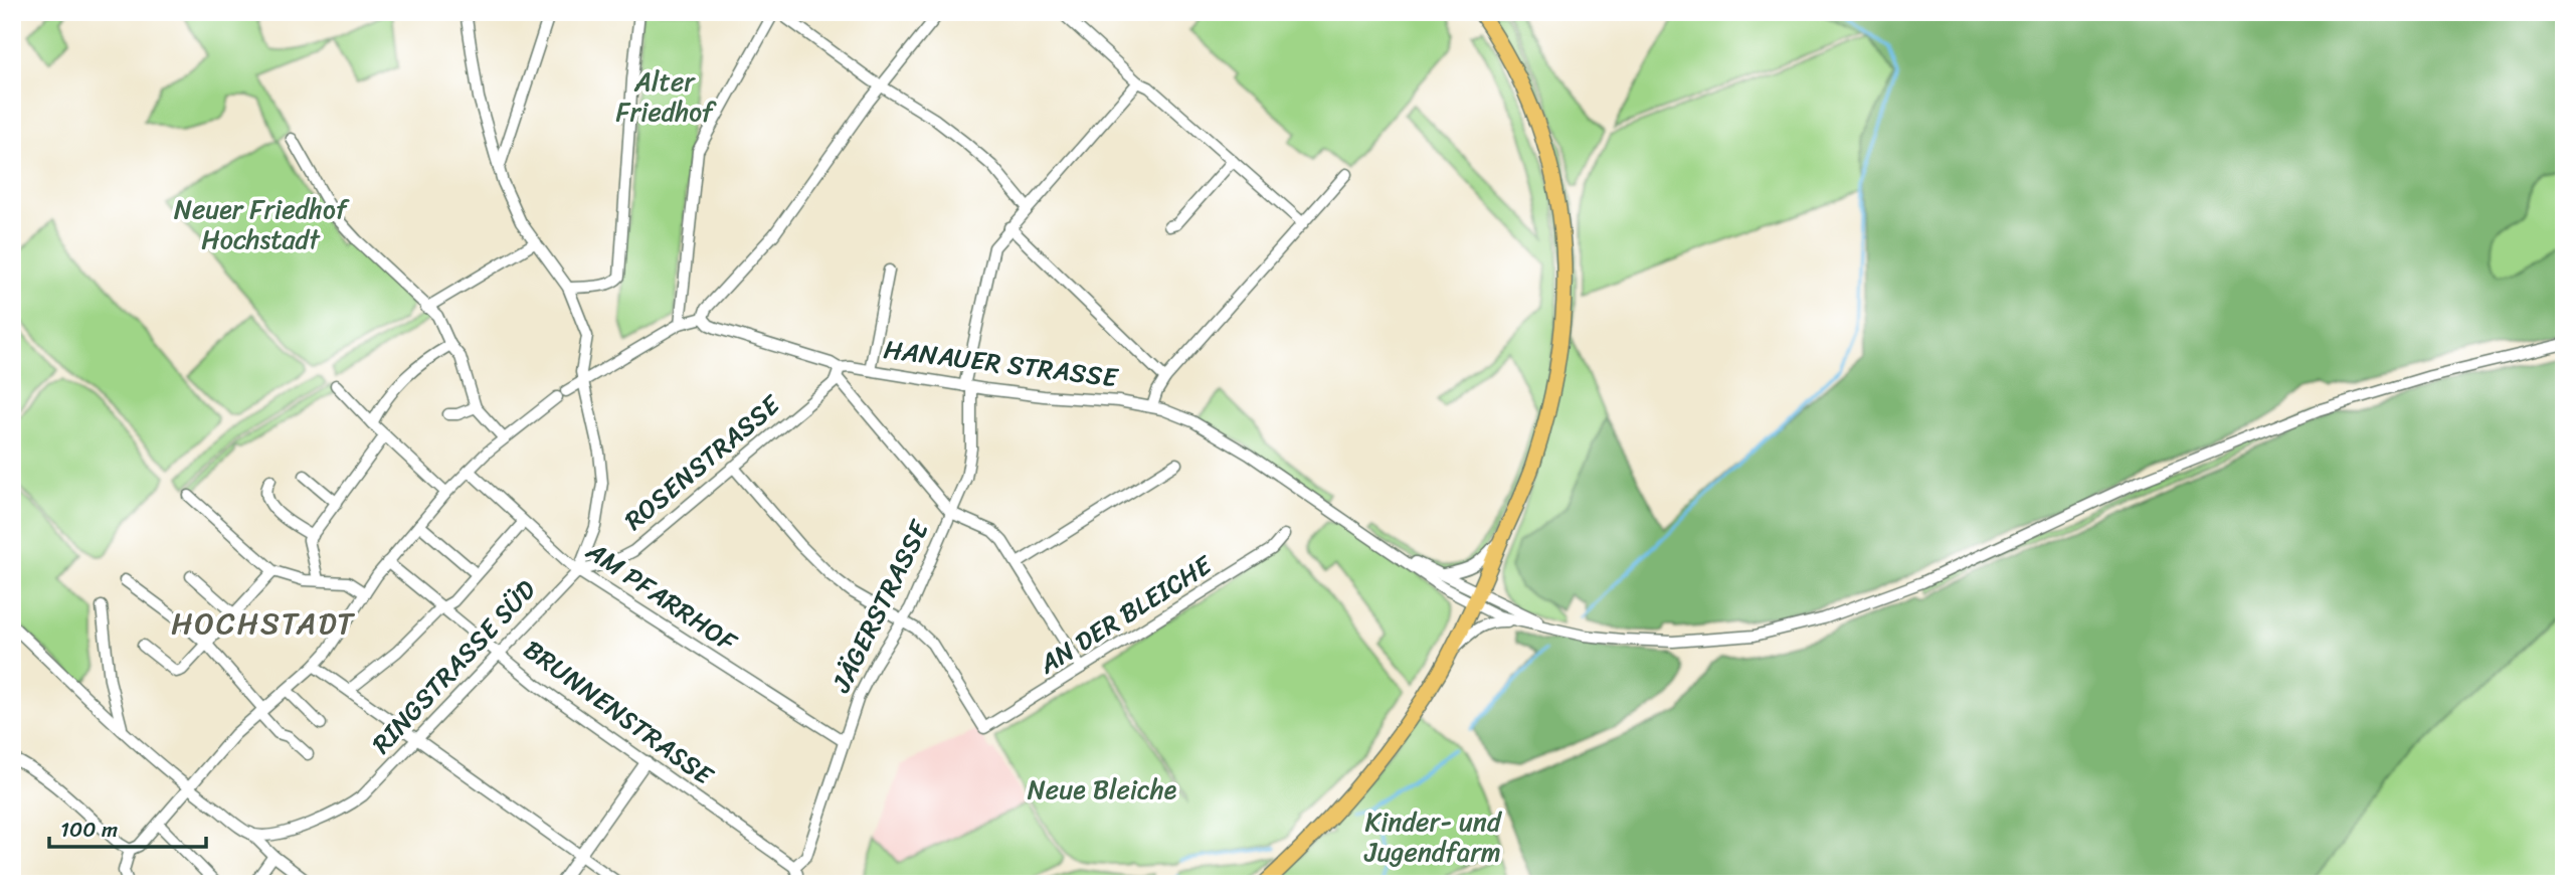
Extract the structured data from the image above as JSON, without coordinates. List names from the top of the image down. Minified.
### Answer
{"streets":{"street":["HANAUER STRASSE","ROSENSTRASSE","AM PFARRHOF","JÄGERSTRASSE","AN DER BLEICHE","RINGSTRASSE SÜD","BRUNNENSTRASSE"]},"crossings":[["HANAUER STRASSE","ROSENSTRASSE"],["HANAUER STRASSE","JÄGERSTRASSE"],["ROSENSTRASSE","AM PFARRHOF"],["ROSENSTRASSE","JÄGERSTRASSE"],["ROSENSTRASSE","RINGSTRASSE SÜD"],["AM PFARRHOF","JÄGERSTRASSE"],["AM PFARRHOF","RINGSTRASSE SÜD"],["JÄGERSTRASSE","AN DER BLEICHE"],["JÄGERSTRASSE","BRUNNENSTRASSE"],["RINGSTRASSE SÜD","BRUNNENSTRASSE"]],"districts":["HOCHSTADT"],"parks":["Alter Friedhof","Neuer Friedhof Hochstadt","Neue Bleiche","Kinder- und Jugendfarm"],"scale_bar":"100 m"}
